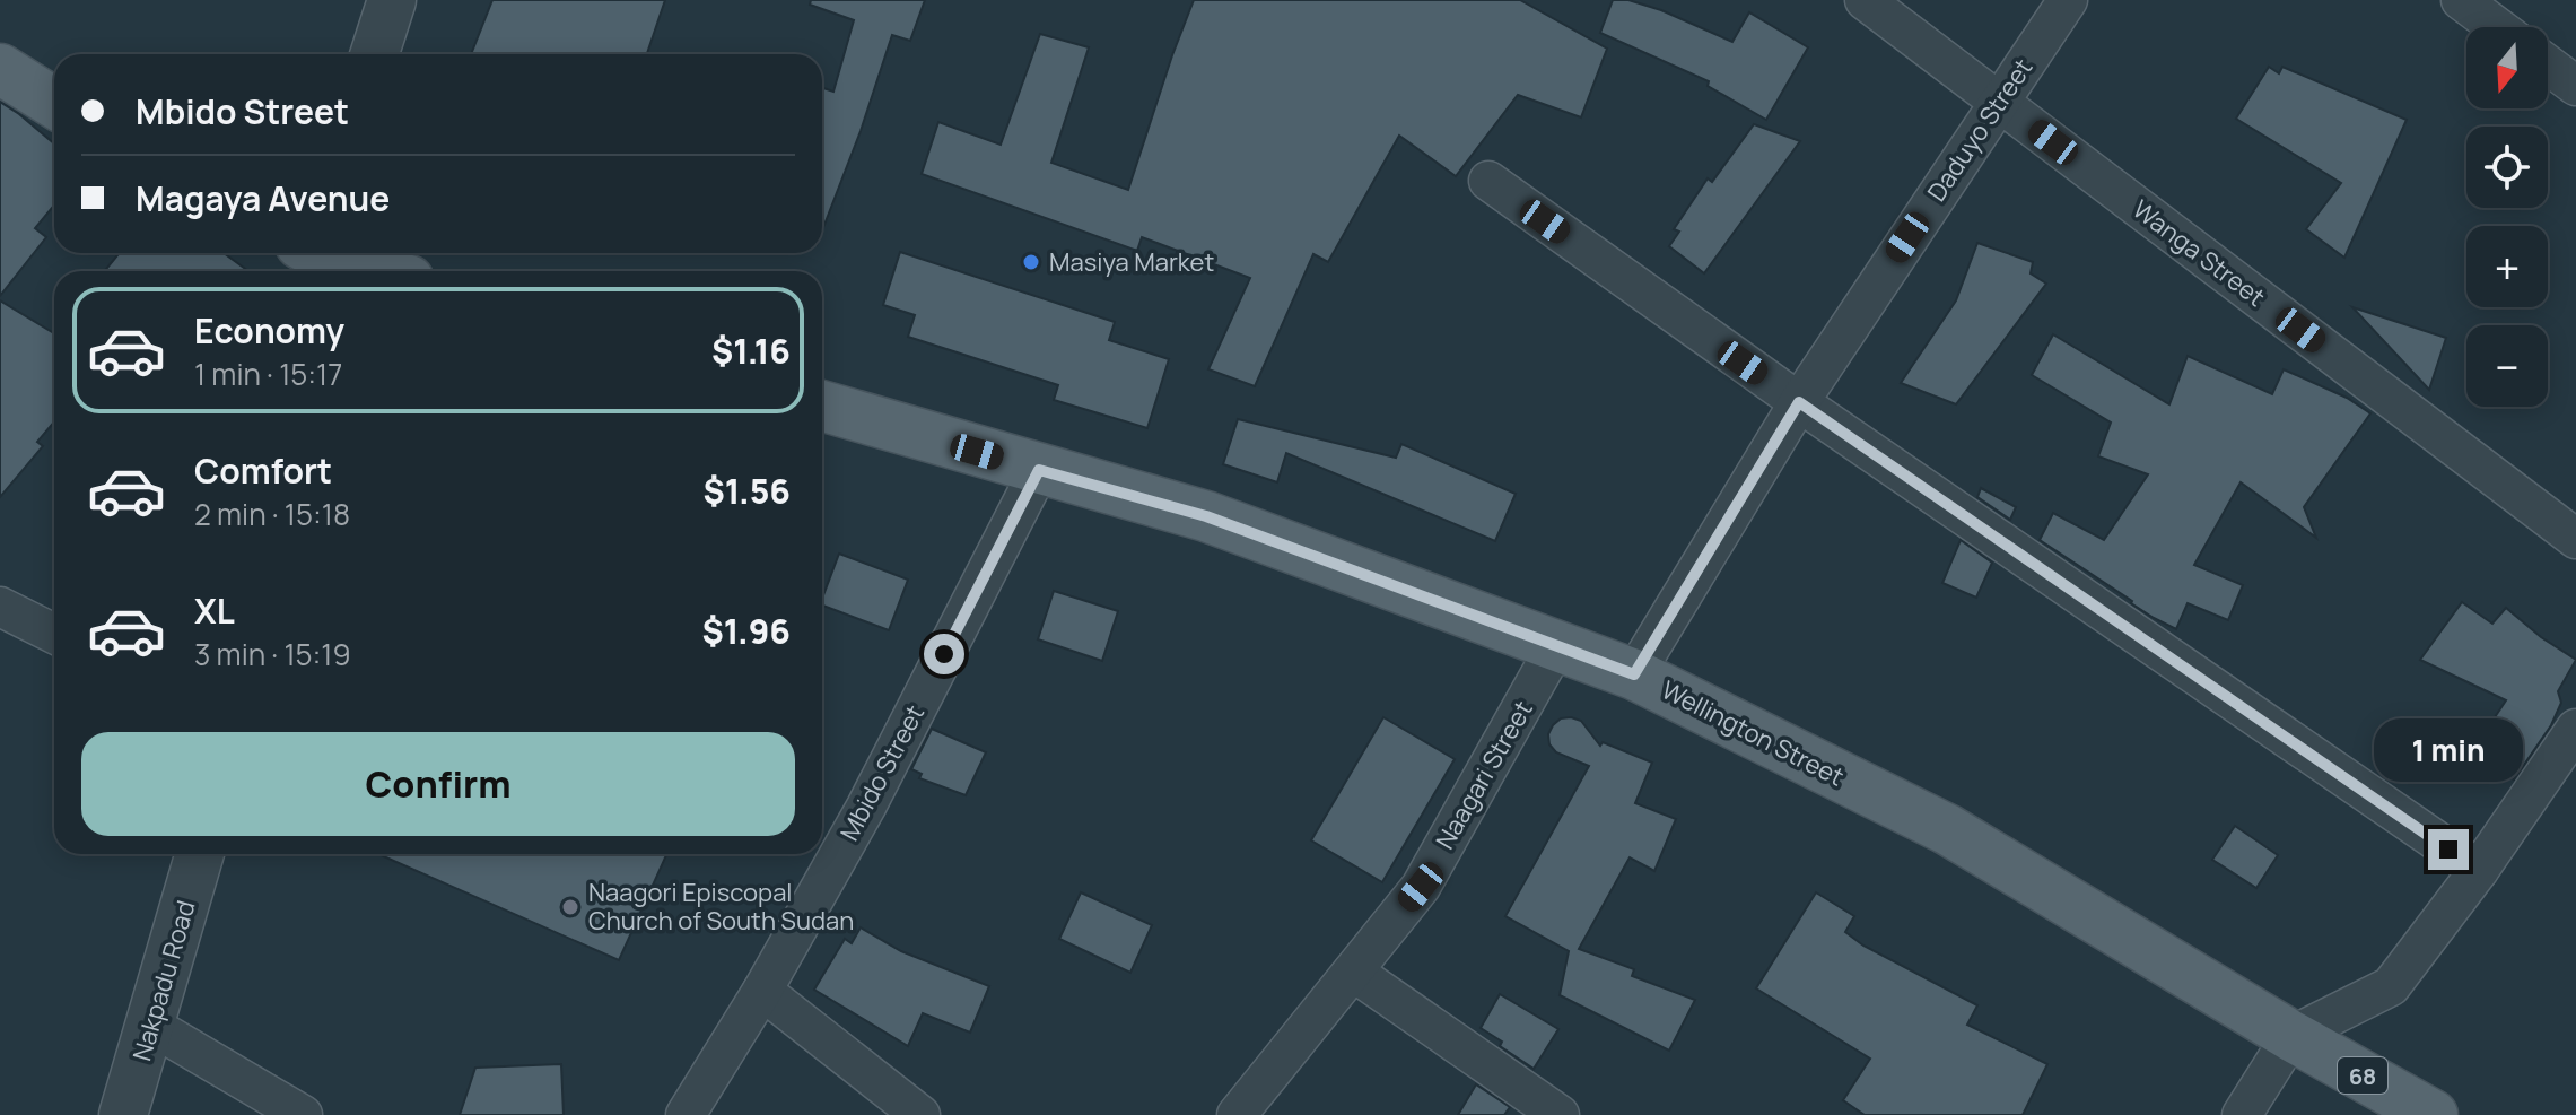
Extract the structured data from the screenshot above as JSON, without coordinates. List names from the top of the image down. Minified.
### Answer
{"streets":{"main road":["Wellington Street","68"],"street":["Daduyo Street","Wanga Street","Mbido Street","Naagari Street","Nakpadu Road"]},"crossings":[["Daduyo Street","Wanga Street"],["Daduyo Street","Wellington Street"],["Wellington Street","Mbido Street"],["Wellington Street","Naagari Street"]],"places":["Masiya Market","Naagori Episcopal Church of South Sudan"],"north":"bottom","page":{"map_buttons":["+","−"],"banner":["Mbido Street","Magaya Avenue"],"list":[{"name":"Economy","note":"1 min · 15:17","value":"$1.16"},{"name":"Comfort","note":"2 min · 15:18","value":"$1.56"},{"name":"XL","note":"3 min · 15:19","value":"$1.96"}],"buttons":"Confirm","bubble":"1 min"}}
